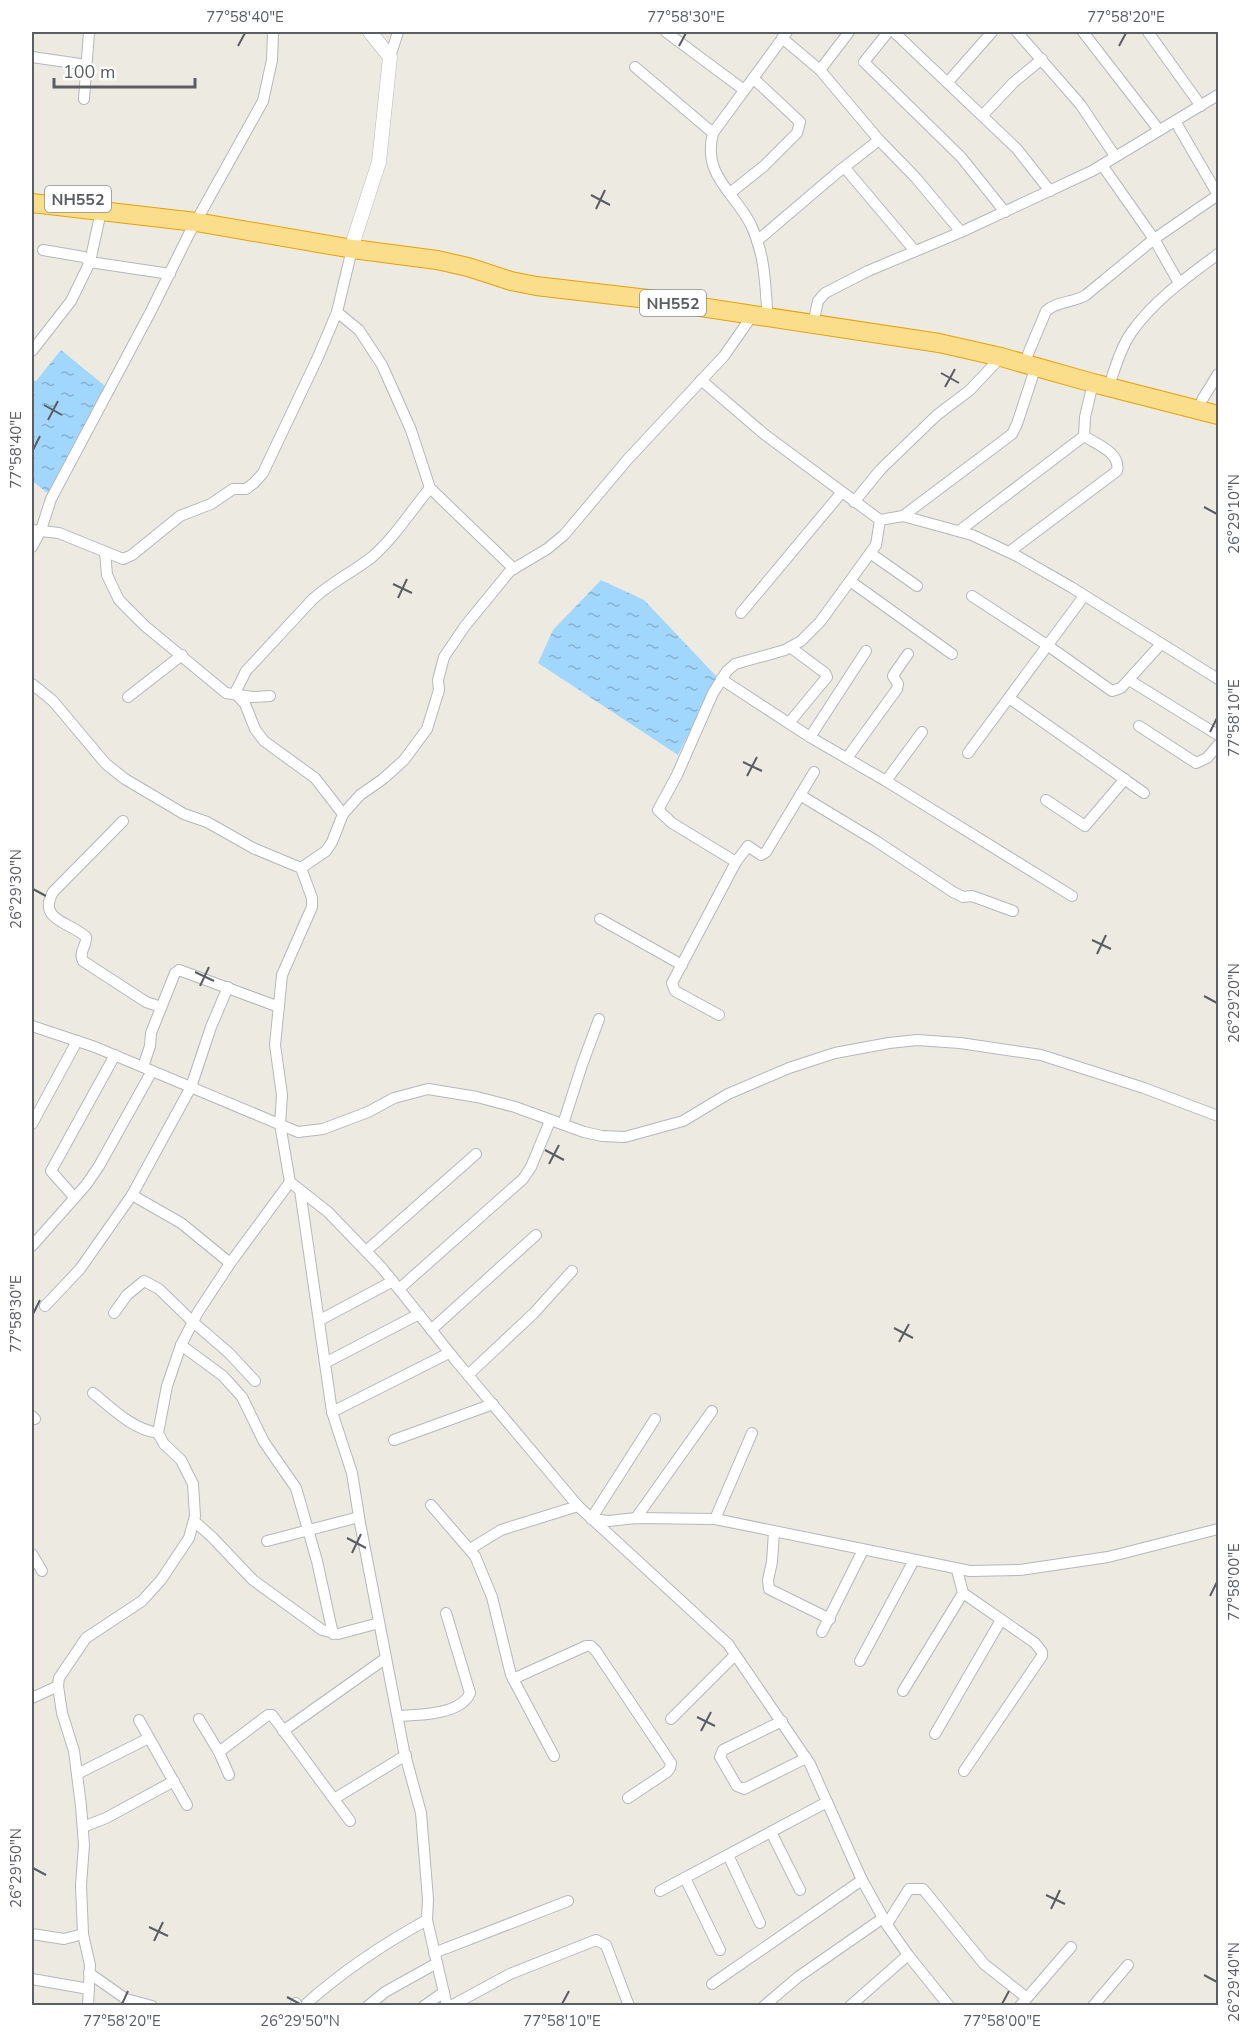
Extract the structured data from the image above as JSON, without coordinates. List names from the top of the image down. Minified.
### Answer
{"streets":{"highway":["NH552"]},"scale_bar":"100 m","coordinates":["77°58'40\"E","77°58'30\"E","77°58'20\"E","26°29'10\"N","77°58'10\"E","26°29'30\"N","26°29'20\"N","77°58'00\"E","26°29'50\"N","26°29'40\"N"]}
